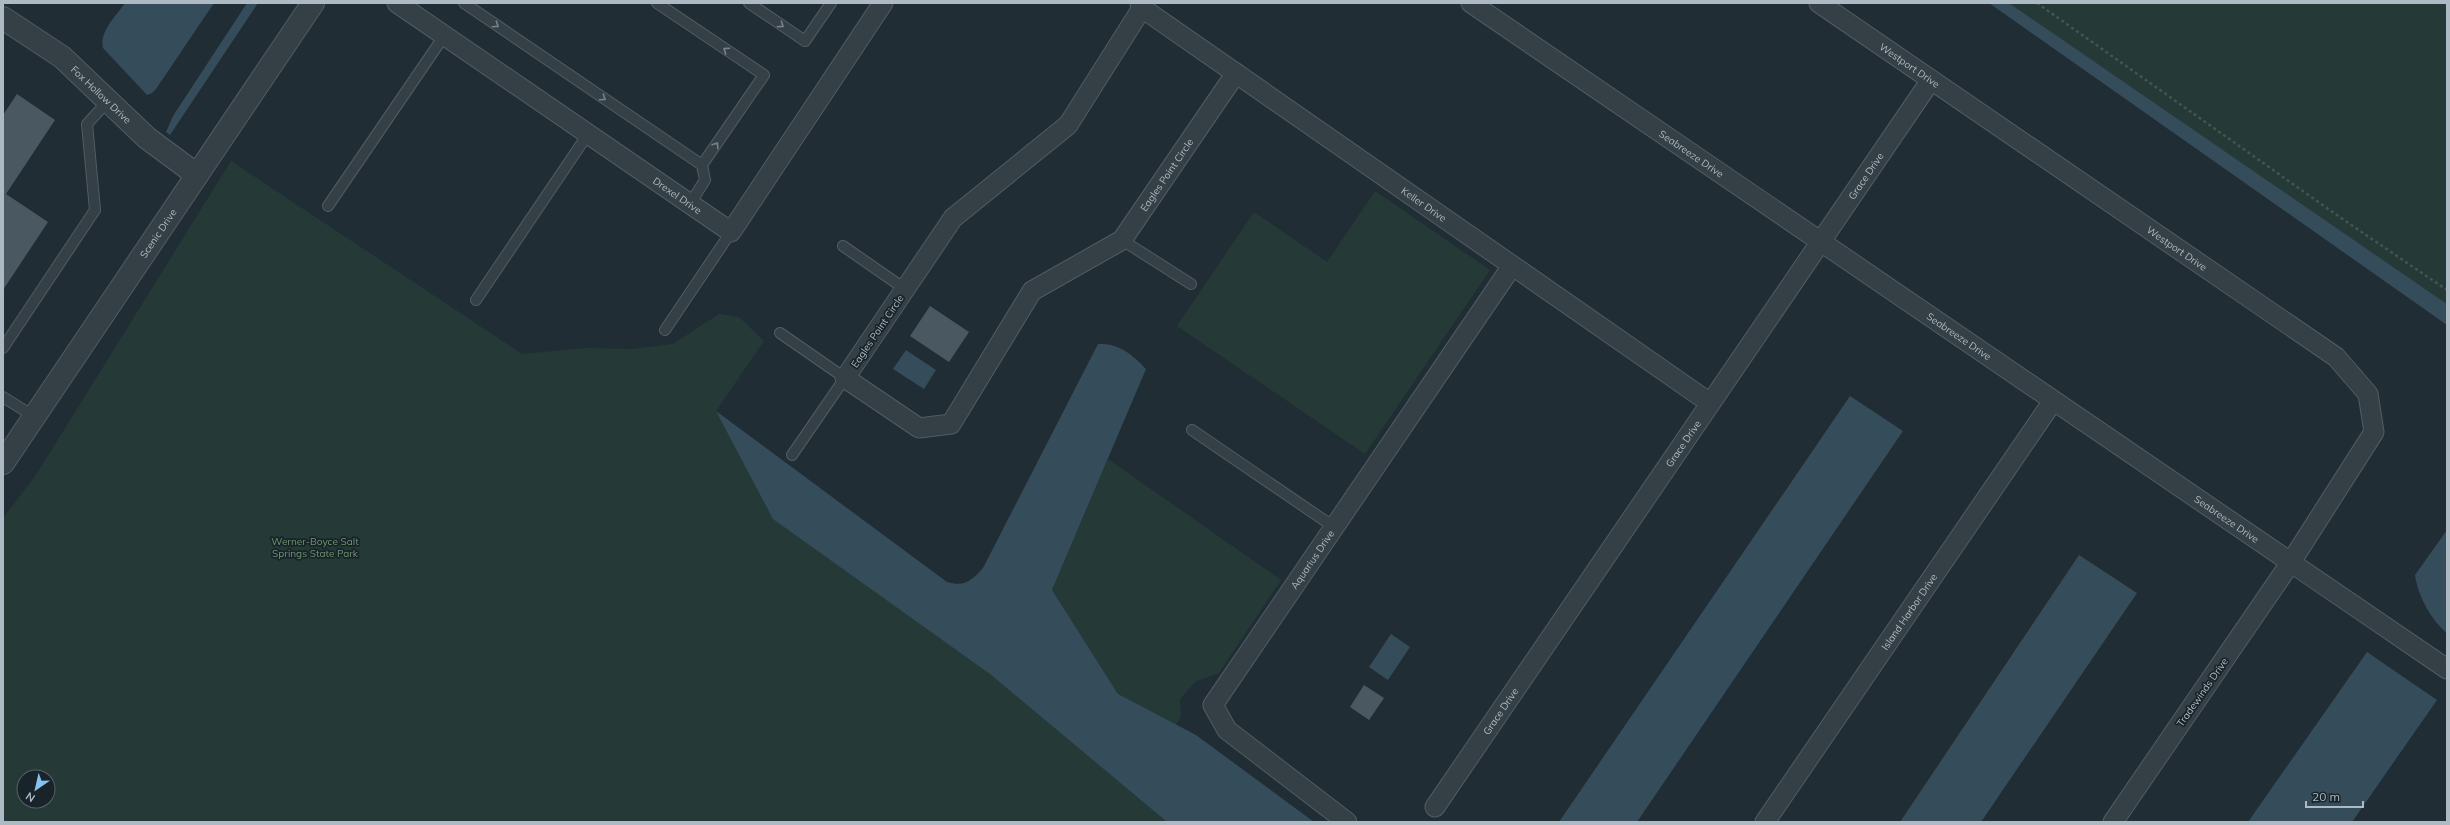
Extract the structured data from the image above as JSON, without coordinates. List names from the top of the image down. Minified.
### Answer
{"streets":{"street":["Westport Drive","Fox Hollow Drive","Seabreeze Drive","Eagles Point Circle","Grace Drive","Drexel Drive","Keller Drive","Scenic Drive","Aquarius Drive","Island Harbor Drive","Tradewinds Drive"]},"crossings":[["Westport Drive","Seabreeze Drive"],["Westport Drive","Grace Drive"],["Westport Drive","Tradewinds Drive"],["Fox Hollow Drive","Scenic Drive"],["Seabreeze Drive","Grace Drive"],["Seabreeze Drive","Island Harbor Drive"],["Seabreeze Drive","Tradewinds Drive"],["Eagles Point Circle","Keller Drive"],["Grace Drive","Keller Drive"],["Keller Drive","Aquarius Drive"]],"parks":["Werner-Boyce Salt Springs State Park"],"scale_bar":"20 m","north":"bottom left"}
